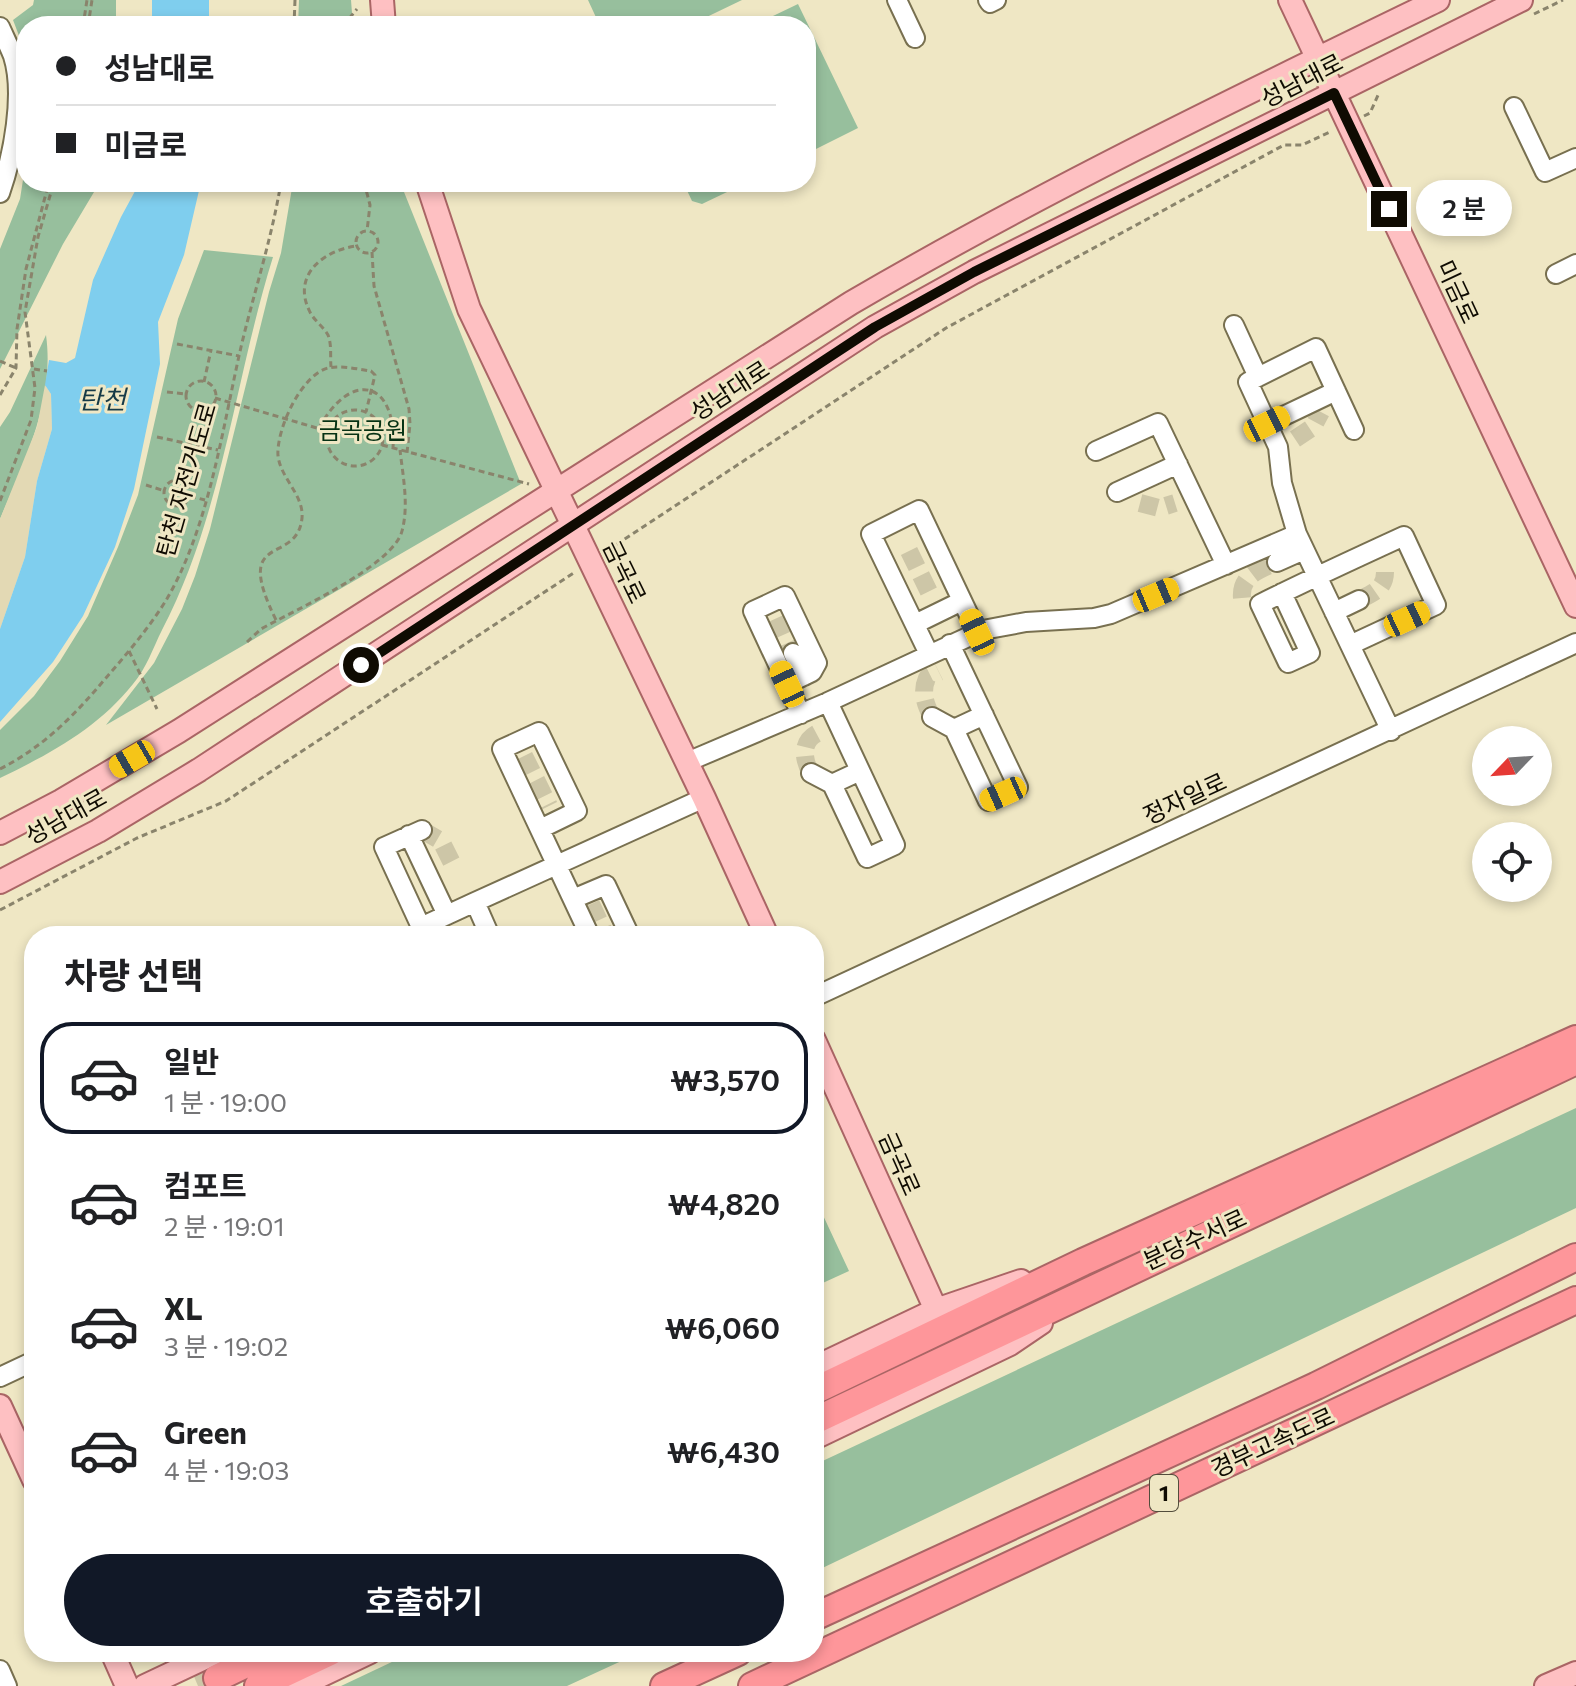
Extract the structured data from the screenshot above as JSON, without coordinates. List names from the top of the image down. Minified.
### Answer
{"streets":{"highway":["분당수서로","경부고속도로","1"],"main road":["성남대로","미금로","금곡로"],"street":["정자일로"],"path":["탄천 자전거도로"]},"crossings":[["성남대로","미금로"],["성남대로","금곡로"]],"water":["탄천"],"parks":["금곡공원"],"north":"bottom left","page":{"banner":["성남대로","미금로"],"bubble":"2 분","heading":"차량 선택","list":[{"name":"일반","note":"1 분 · 19:00","value":"₩3,570"},{"name":"컴포트","note":"2 분 · 19:01","value":"₩4,820"},{"name":"XL","note":"3 분 · 19:02","value":"₩6,060"},{"name":"Green","note":"4 분 · 19:03","value":"₩6,430"}],"buttons":"호출하기"}}
